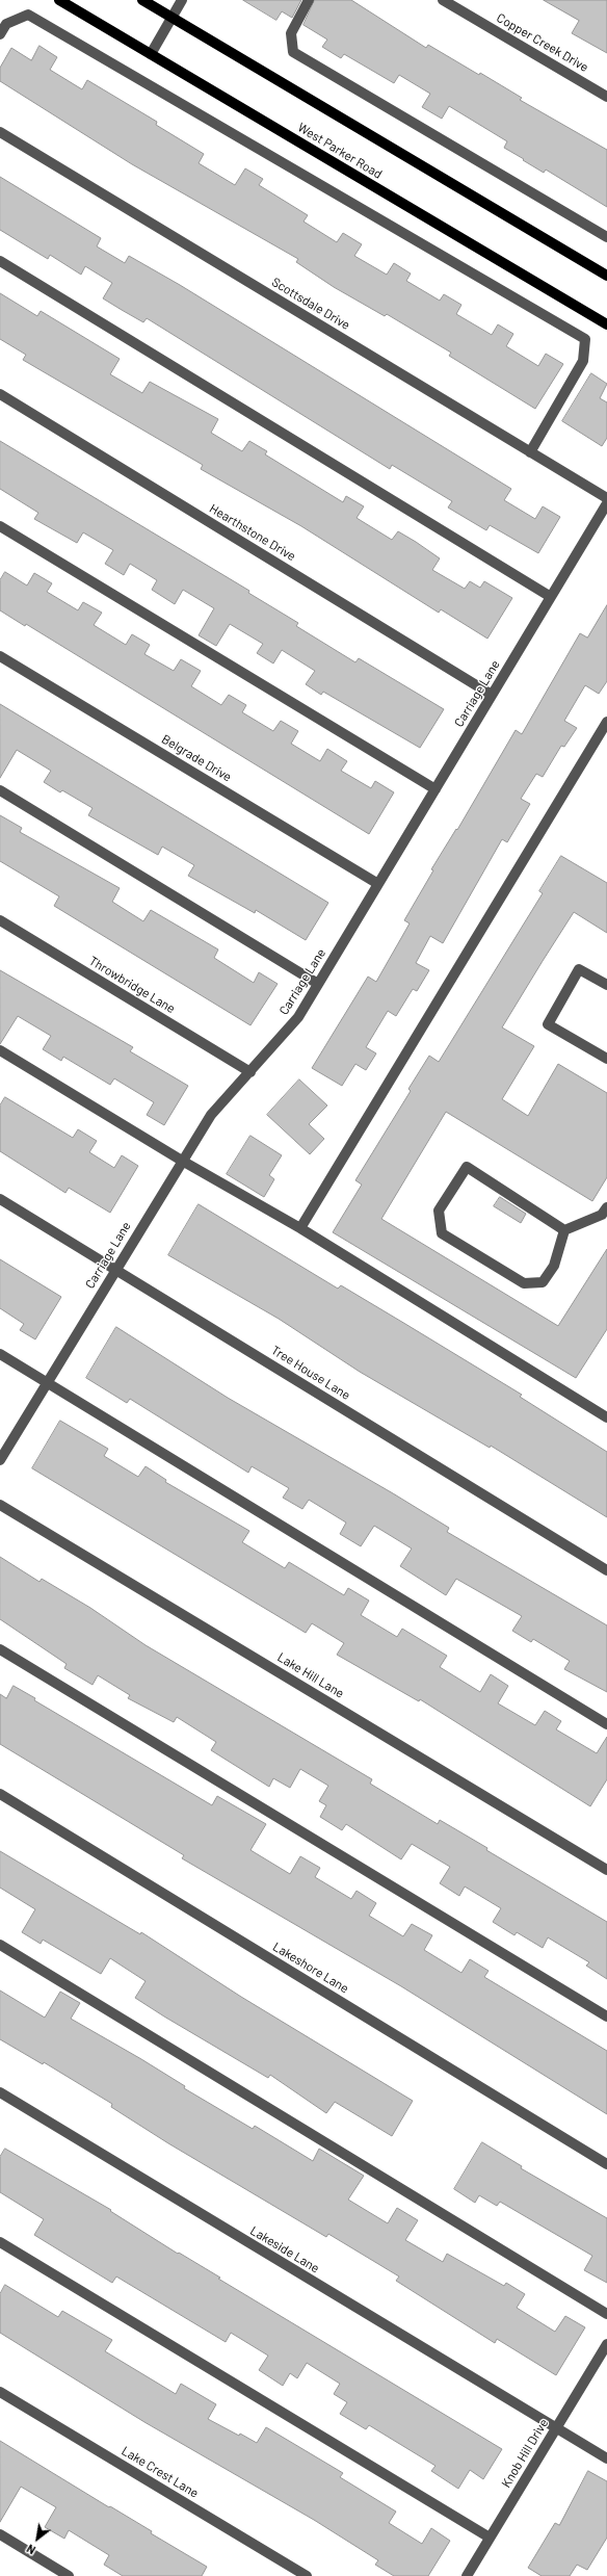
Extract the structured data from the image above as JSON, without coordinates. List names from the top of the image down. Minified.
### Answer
{"streets":{"main road":["West Parker Road"],"street":["Copper Creek Drive","Scottsdale Drive","Hearthstone Drive","Carriage Lane","Belgrade Drive","Throwbridge Lane","Tree House Lane","Lake Hill Lane","Lakeshore Lane","Lakeside Lane","Knob Hill Drive","Lake Crest Lane"]},"crossings":[["Hearthstone Drive","Carriage Lane"],["Carriage Lane","Belgrade Drive"],["Carriage Lane","Throwbridge Lane"],["Carriage Lane","Tree House Lane"],["Lakeside Lane","Knob Hill Drive"]],"north":"bottom left"}
